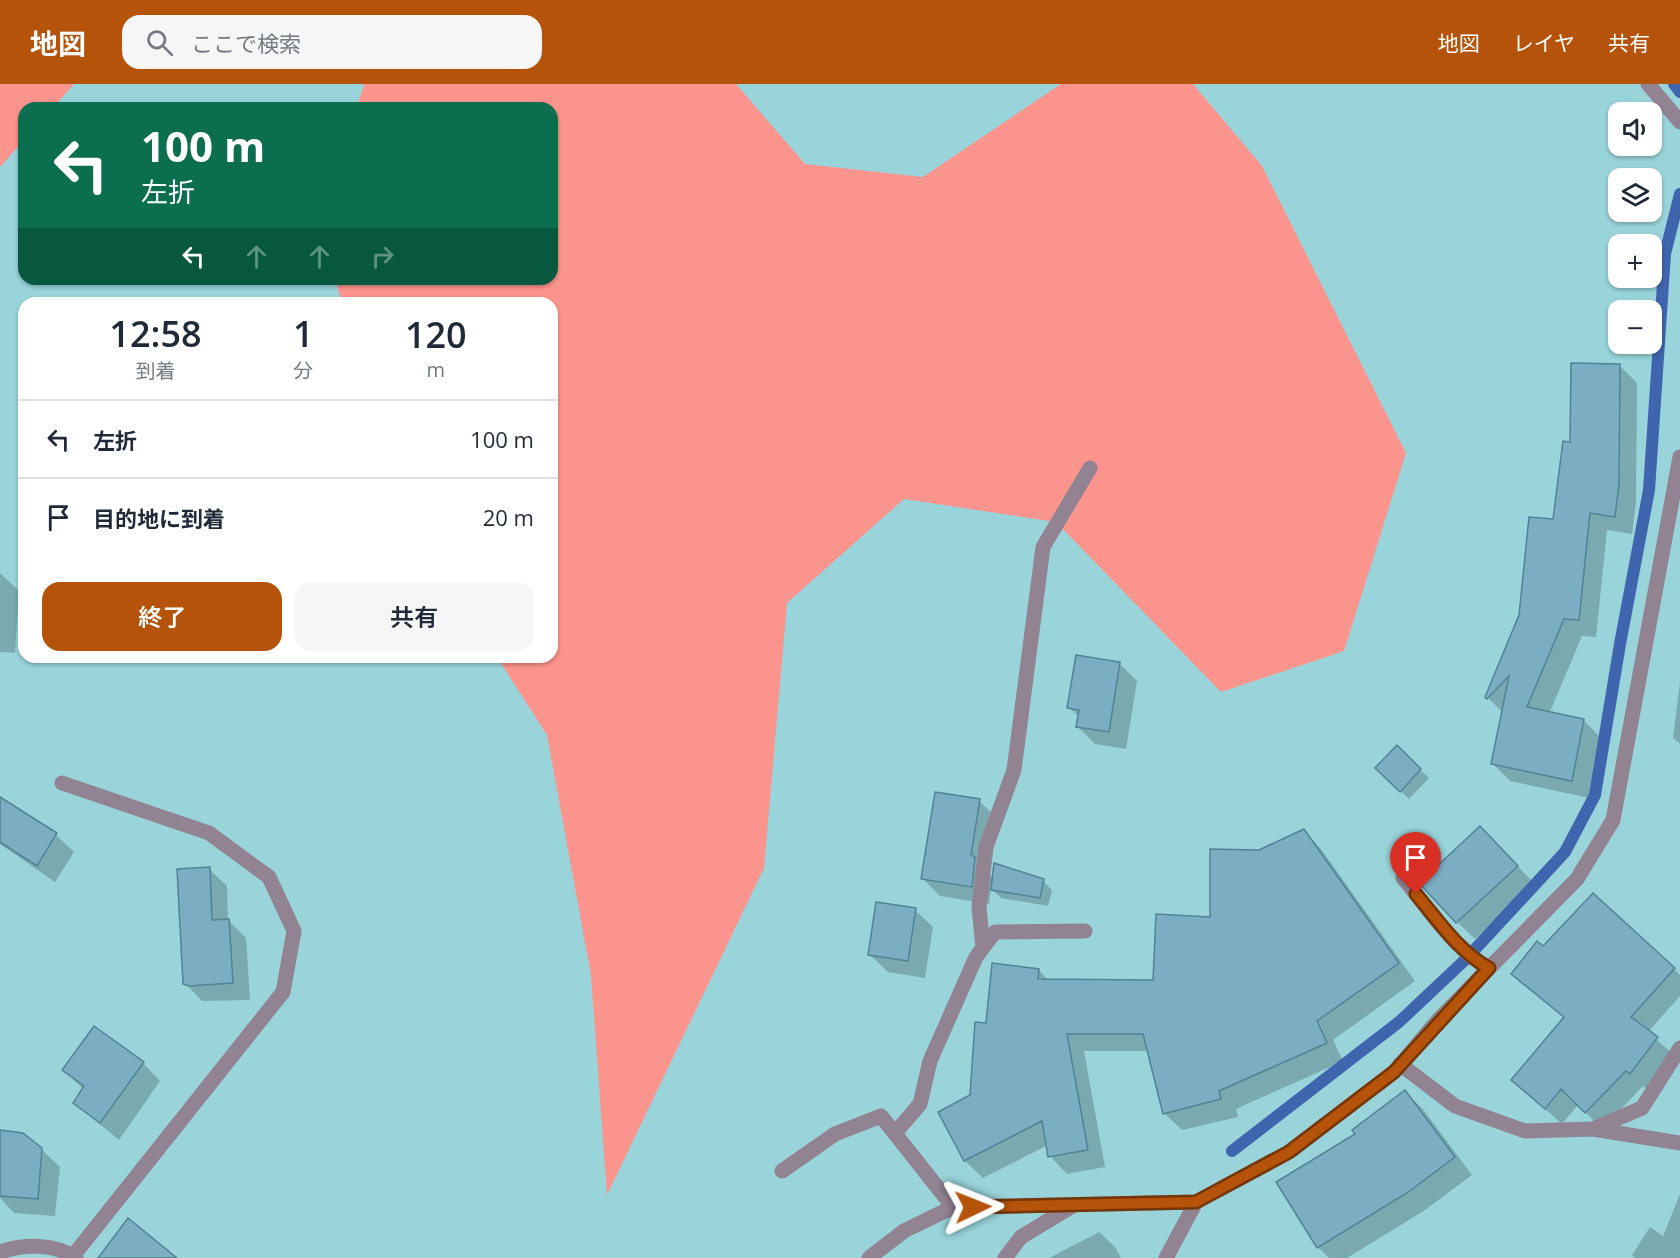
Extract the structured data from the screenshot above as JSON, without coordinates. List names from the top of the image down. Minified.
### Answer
{"page":{"header":"地図","search":"ここで検索","nav":["地図","レイヤ","共有"],"map_buttons":["+","−"],"turn":["100 m","左折"],"eta":["12:58","到着","1","分","120","m"],"list":[{"name":"左折","value":"100 m"},{"name":"目的地に到着","value":"20 m"}],"buttons":["終了","共有"]}}
